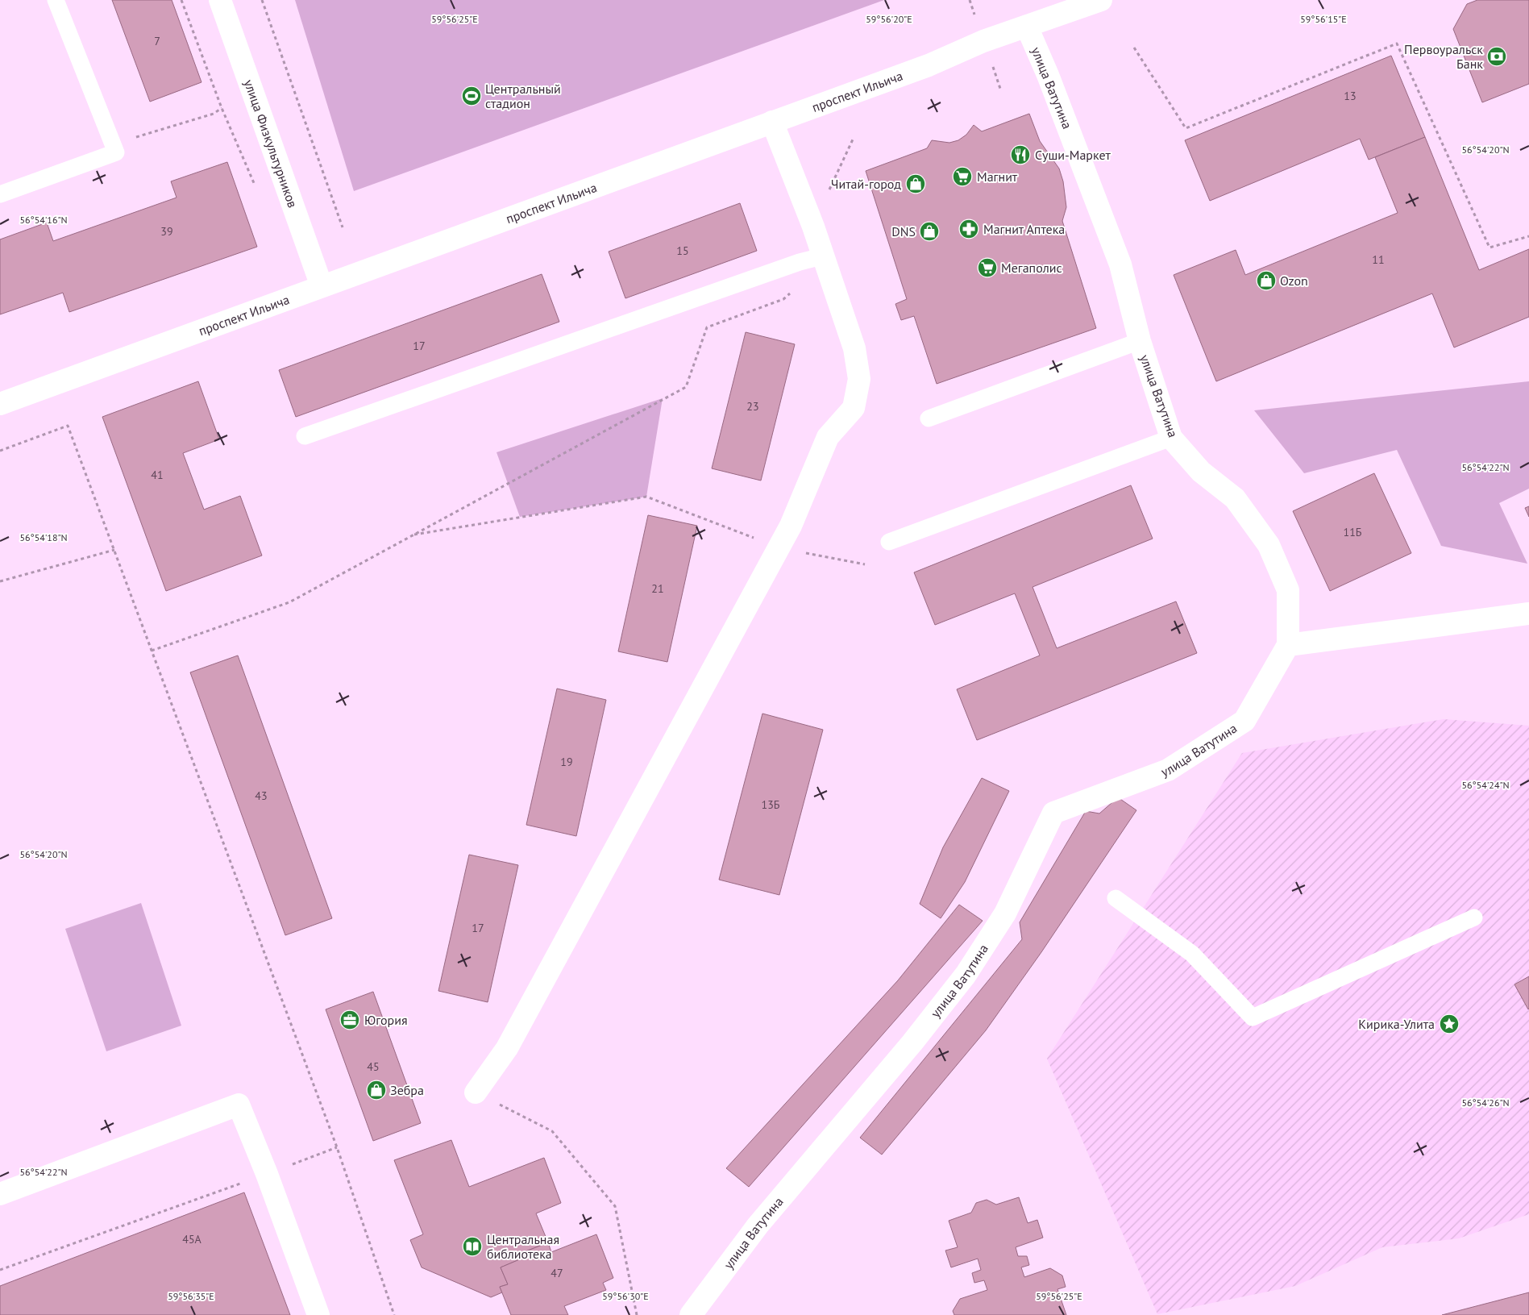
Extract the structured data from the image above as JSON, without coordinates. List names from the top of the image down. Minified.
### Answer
{"streets":{"street":["улица Ватутина","проспект Ильича","улица Физкультурников"]},"crossings":[["улица Ватутина","проспект Ильича"],["проспект Ильича","улица Физкультурников"]],"places":{"bank":["Первоуральск Банк"],"sports":["Центральный стадион"],"restaurant":["Суши-Маркет"],"supermarket":["Магнит","Мегаполис"],"shop":["Читай-город","DNS","Ozon","Зебра"],"pharmacy":["Магнит Аптека"],"office":["Югория"],"place":["Кирика-Улита"],"library":["Центральная библиотека"]},"house_numbers":["7","13","39","15","11","17","23","41","11Б","21","19","43","13Б","17","45","45А","47"],"coordinates":["59°56'25\"E","59°56'20\"E","59°56'15\"E","56°54'20\"N","56°54'16\"N","56°54'22\"N","56°54'18\"N","56°54'24\"N","56°54'26\"N","59°56'35\"E","59°56'30\"E"]}
